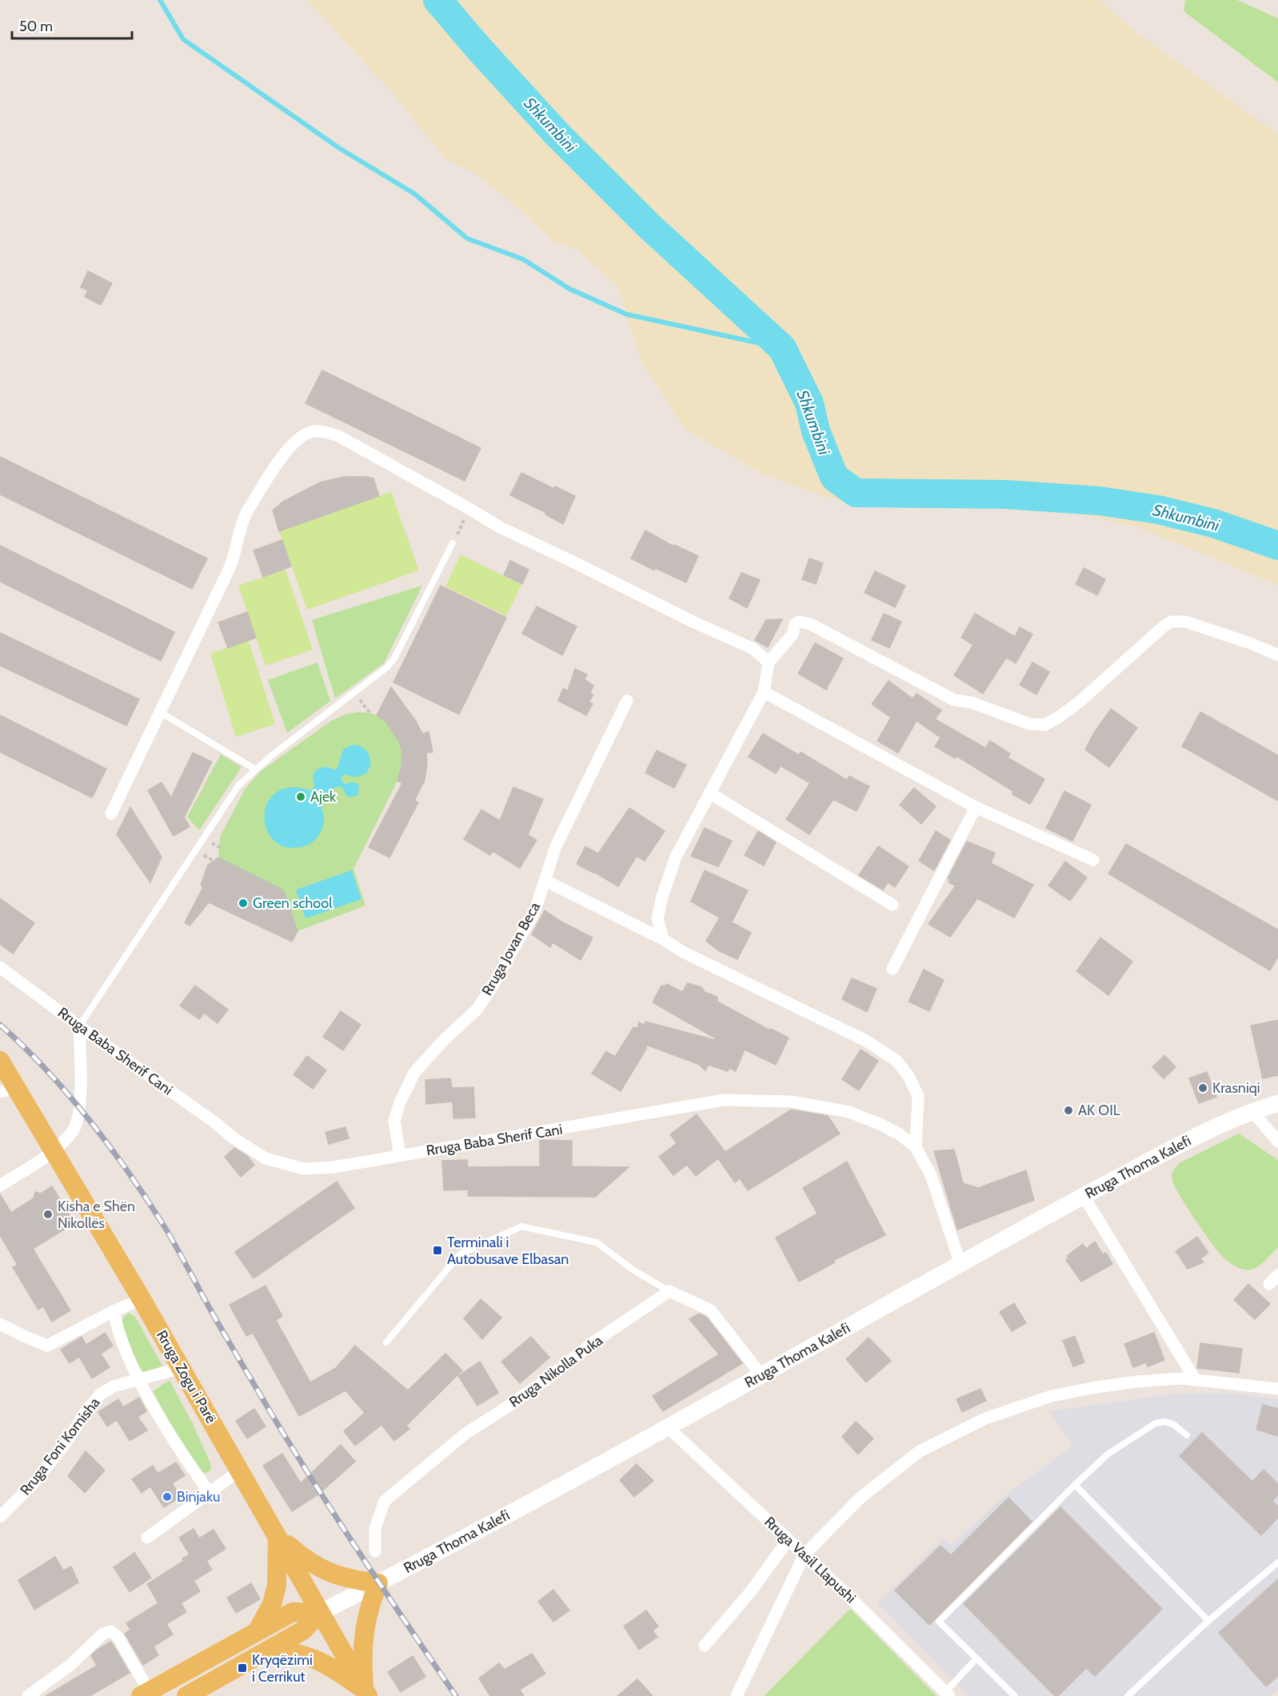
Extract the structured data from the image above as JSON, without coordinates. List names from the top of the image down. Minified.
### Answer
{"streets":{"main road":["Rruga Thoma Kalefi","Rruga Zogu i Parë"],"street":["Rruga Jovan Beca","Rruga Baba Sherif Cani","Rruga Nikolla Puka","Rruga Foni Komisha","Rruga Vasil Llapushi"]},"crossings":[["Rruga Jovan Beca","Rruga Baba Sherif Cani"],["Rruga Baba Sherif Cani","Rruga Thoma Kalefi"],["Rruga Thoma Kalefi","Rruga Zogu i Parë"],["Rruga Thoma Kalefi","Rruga Vasil Llapushi"],["Rruga Zogu i Parë","Rruga Foni Komisha"]],"water":["Shkumbini"],"places":{"other":["Ajek","Green school","Krasniqi","AK OIL","Kisha e Shën Nikollës","Binjaku"],"transit":["Terminali i Autobusave Elbasan","Kryqëzimi i Cerrikut"]},"scale_bar":"50 m"}
